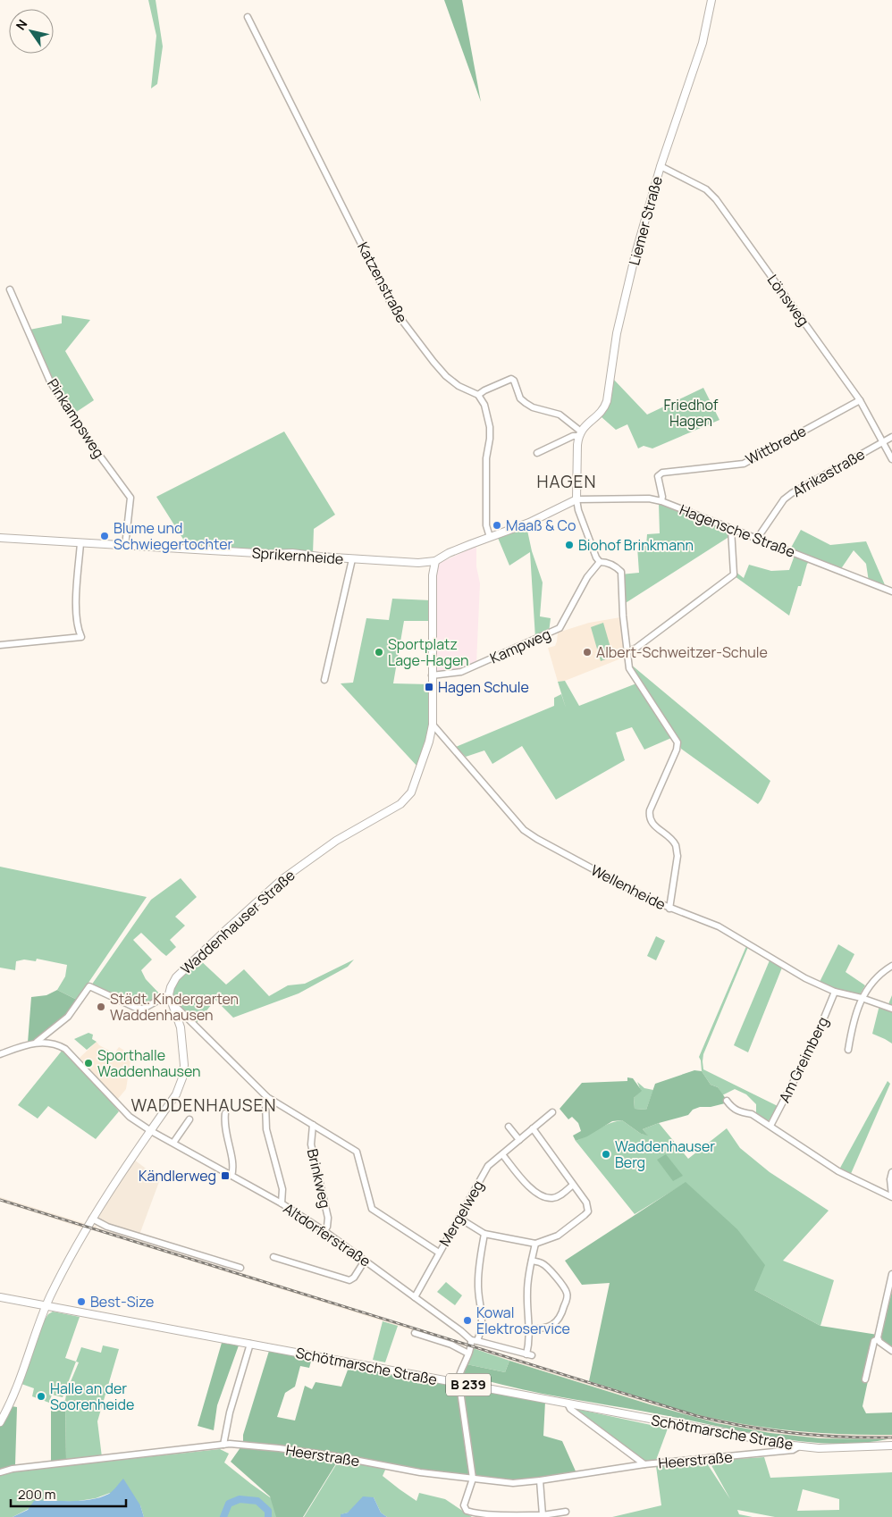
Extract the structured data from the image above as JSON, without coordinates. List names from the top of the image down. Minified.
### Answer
{"streets":{"main road":["Liemer Straße","Sprikernheide","Waddenhauser Straße","Schötmarsche Straße","B 239"],"street":["Katzenstraße","Lönsweg","Pinkampsweg","Wittbrede","Afrikastraße","Hagensche Straße","Kampweg","Wellenheide","Am Greimberg","Brinkweg","Mergelweg","Altdorferstraße","Heerstraße"]},"crossings":[["Liemer Straße","Lönsweg"],["Lönsweg","Wittbrede"],["Lönsweg","Afrikastraße"],["Pinkampsweg","Sprikernheide"],["Wittbrede","Hagensche Straße"],["Afrikastraße","Hagensche Straße"],["Sprikernheide","Waddenhauser Straße"],["Kampweg","Waddenhauser Straße"],["Wellenheide","Waddenhauser Straße"],["Wellenheide","Am Greimberg"],["Brinkweg","Altdorferstraße"],["Mergelweg","Altdorferstraße"],["Schötmarsche Straße","Heerstraße"]],"districts":["HAGEN","WADDENHAUSEN"],"parks":["Friedhof Hagen"],"places":{"other":["Maaß & Co","Blume und Schwiegertochter","Biohof Brinkmann","Sportplatz Lage-Hagen","Albert-Schweitzer-Schule","Städt. Kindergarten Waddenhausen","Sporthalle Waddenhausen","Waddenhauser Berg","Best-Size","Kowal Elektroservice","Halle an der Soorenheide"],"transit":["Hagen Schule","Kändlerweg"]},"scale_bar":"200 m","north":"top left"}
